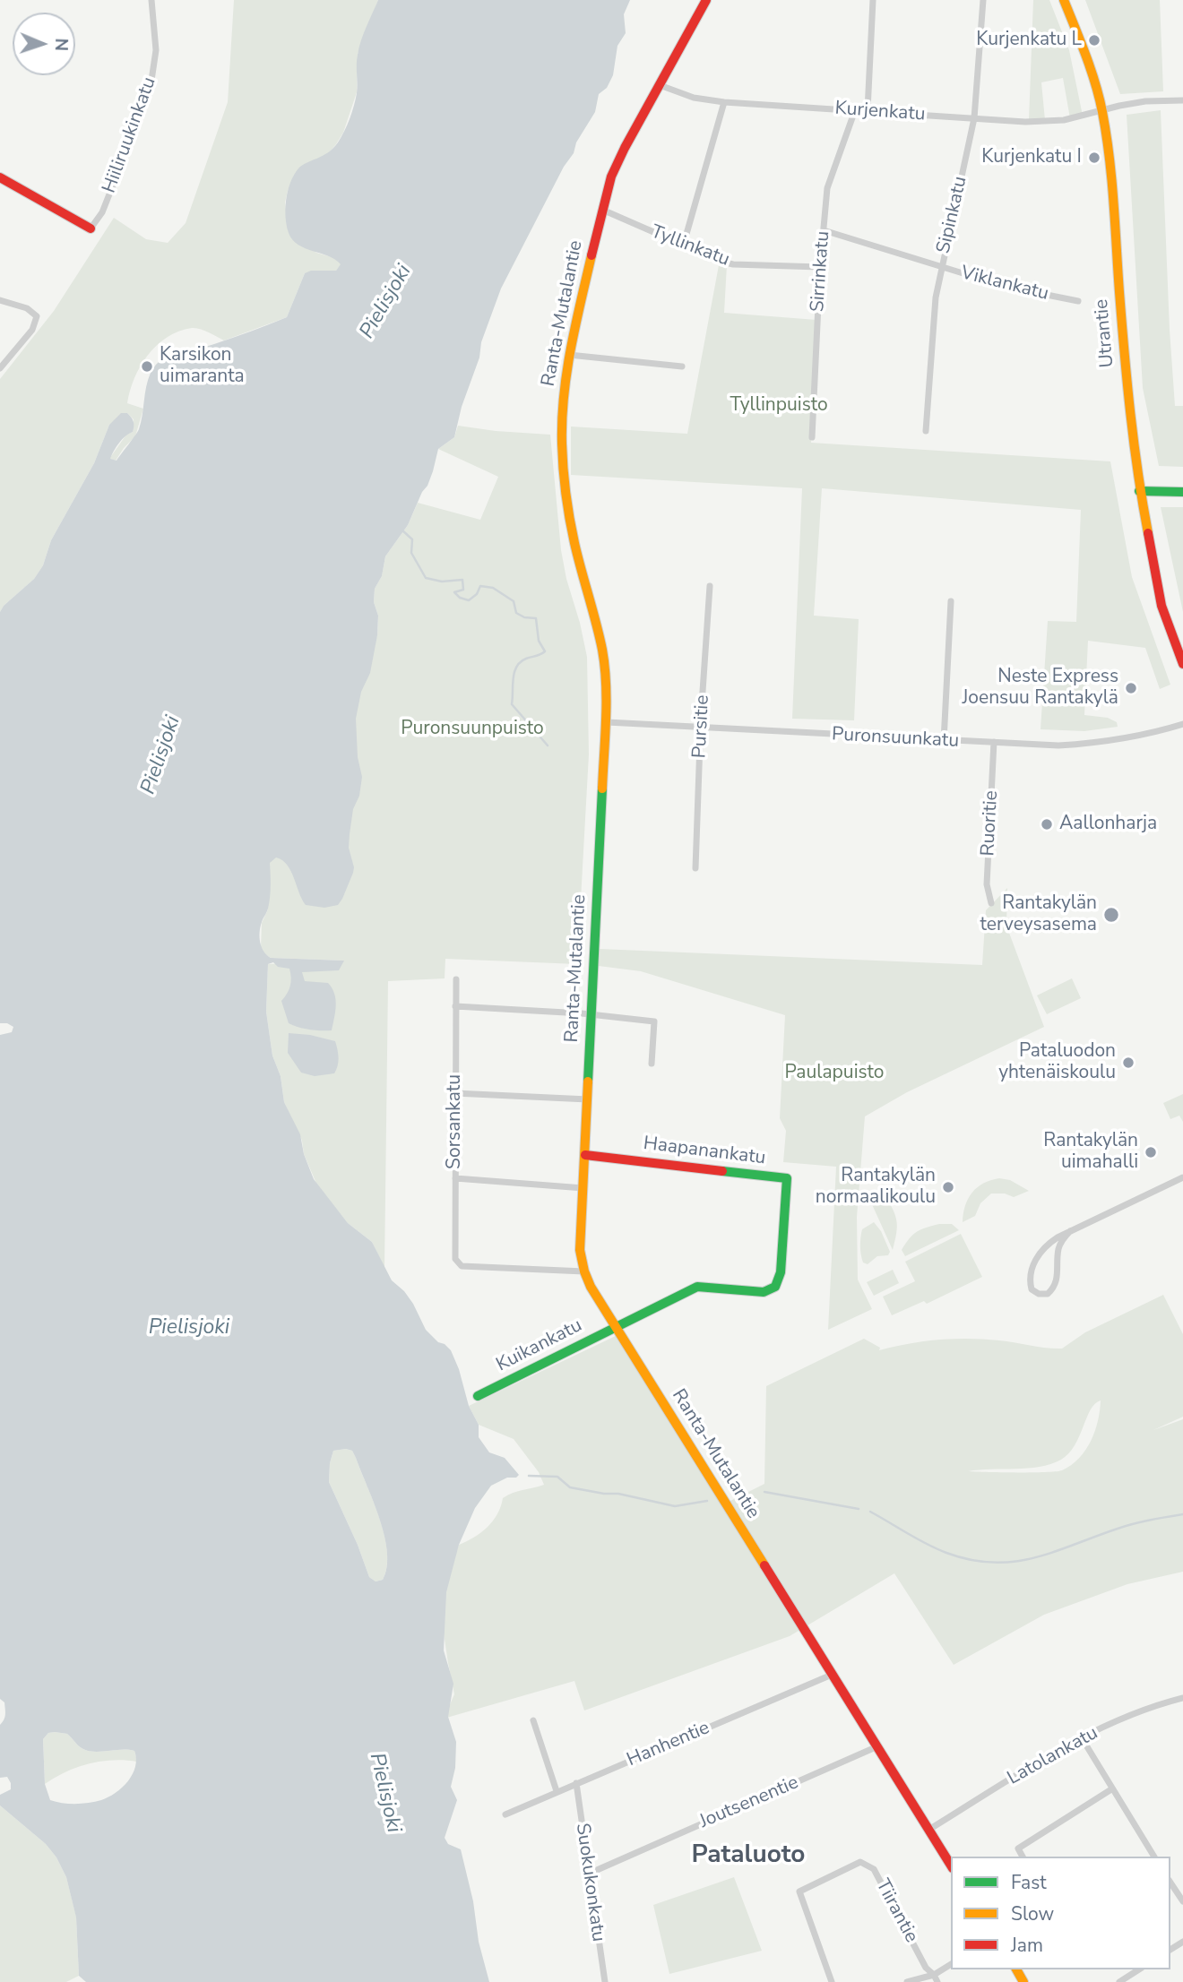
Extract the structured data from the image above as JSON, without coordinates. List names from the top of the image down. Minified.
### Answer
{"streets":{"street":["Kurjenkatu","Hiiliruukinkatu","Sipinkatu","Tyllinkatu","Sirrinkatu","Viklankatu","Ranta-Mutalantie","Utrantie","Pursitie","Puronsuunkatu","Ruoritie","Sorsankatu","Haapanankatu","Kuikankatu","Hanhentie","Latolankatu","Joutsenentie","Suokukonkatu","Tiirantie"]},"crossings":[["Kurjenkatu","Sipinkatu"],["Kurjenkatu","Sirrinkatu"],["Kurjenkatu","Ranta-Mutalantie"],["Kurjenkatu","Utrantie"],["Sipinkatu","Viklankatu"],["Tyllinkatu","Sirrinkatu"],["Tyllinkatu","Ranta-Mutalantie"],["Sirrinkatu","Viklankatu"],["Ranta-Mutalantie","Puronsuunkatu"],["Ranta-Mutalantie","Sorsankatu"],["Ranta-Mutalantie","Haapanankatu"],["Ranta-Mutalantie","Kuikankatu"],["Ranta-Mutalantie","Hanhentie"],["Ranta-Mutalantie","Latolankatu"],["Ranta-Mutalantie","Joutsenentie"],["Pursitie","Puronsuunkatu"],["Puronsuunkatu","Ruoritie"],["Haapanankatu","Kuikankatu"],["Hanhentie","Suokukonkatu"],["Joutsenentie","Suokukonkatu"]],"districts":["Pataluoto"],"water":["Pielisjoki"],"parks":["Tyllinpuisto","Puronsuunpuisto","Paulapuisto"],"places":["Kurjenkatu L","Kurjenkatu I","Karsikon uimaranta","Neste Express Joensuu Rantakylä","Aallonharja","Rantakylän terveysasema","Pataluodon yhtenäiskoulu","Rantakylän uimahalli","Rantakylän normaalikoulu"],"legend":["Fast","Slow","Jam"],"north":"right"}
